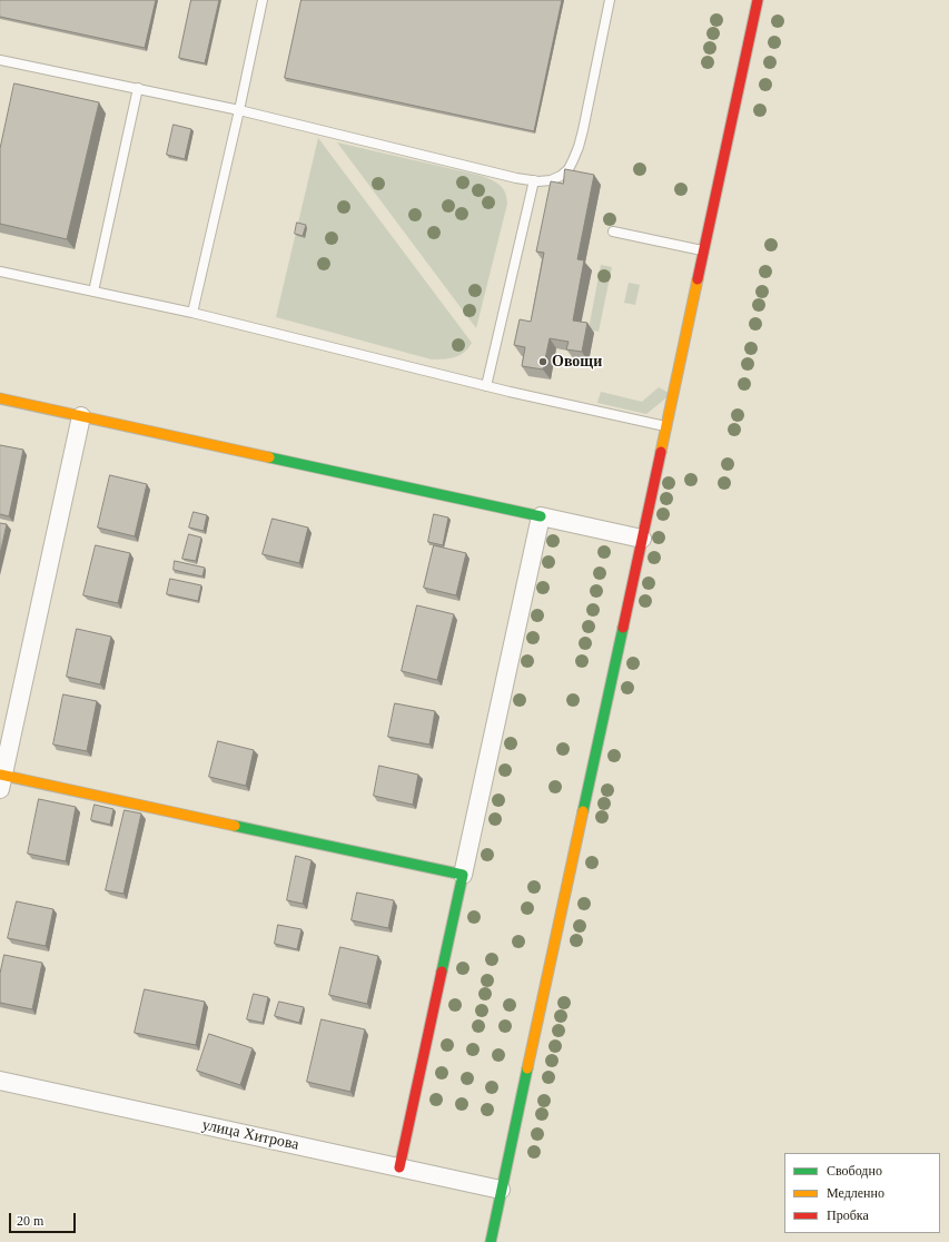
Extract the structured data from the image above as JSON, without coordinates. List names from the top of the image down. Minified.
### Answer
{"streets":{"street":["улица Хитрова"]},"places":["Овощи"],"legend":["Свободно","Медленно","Пробка"],"scale_bar":"20 m"}
